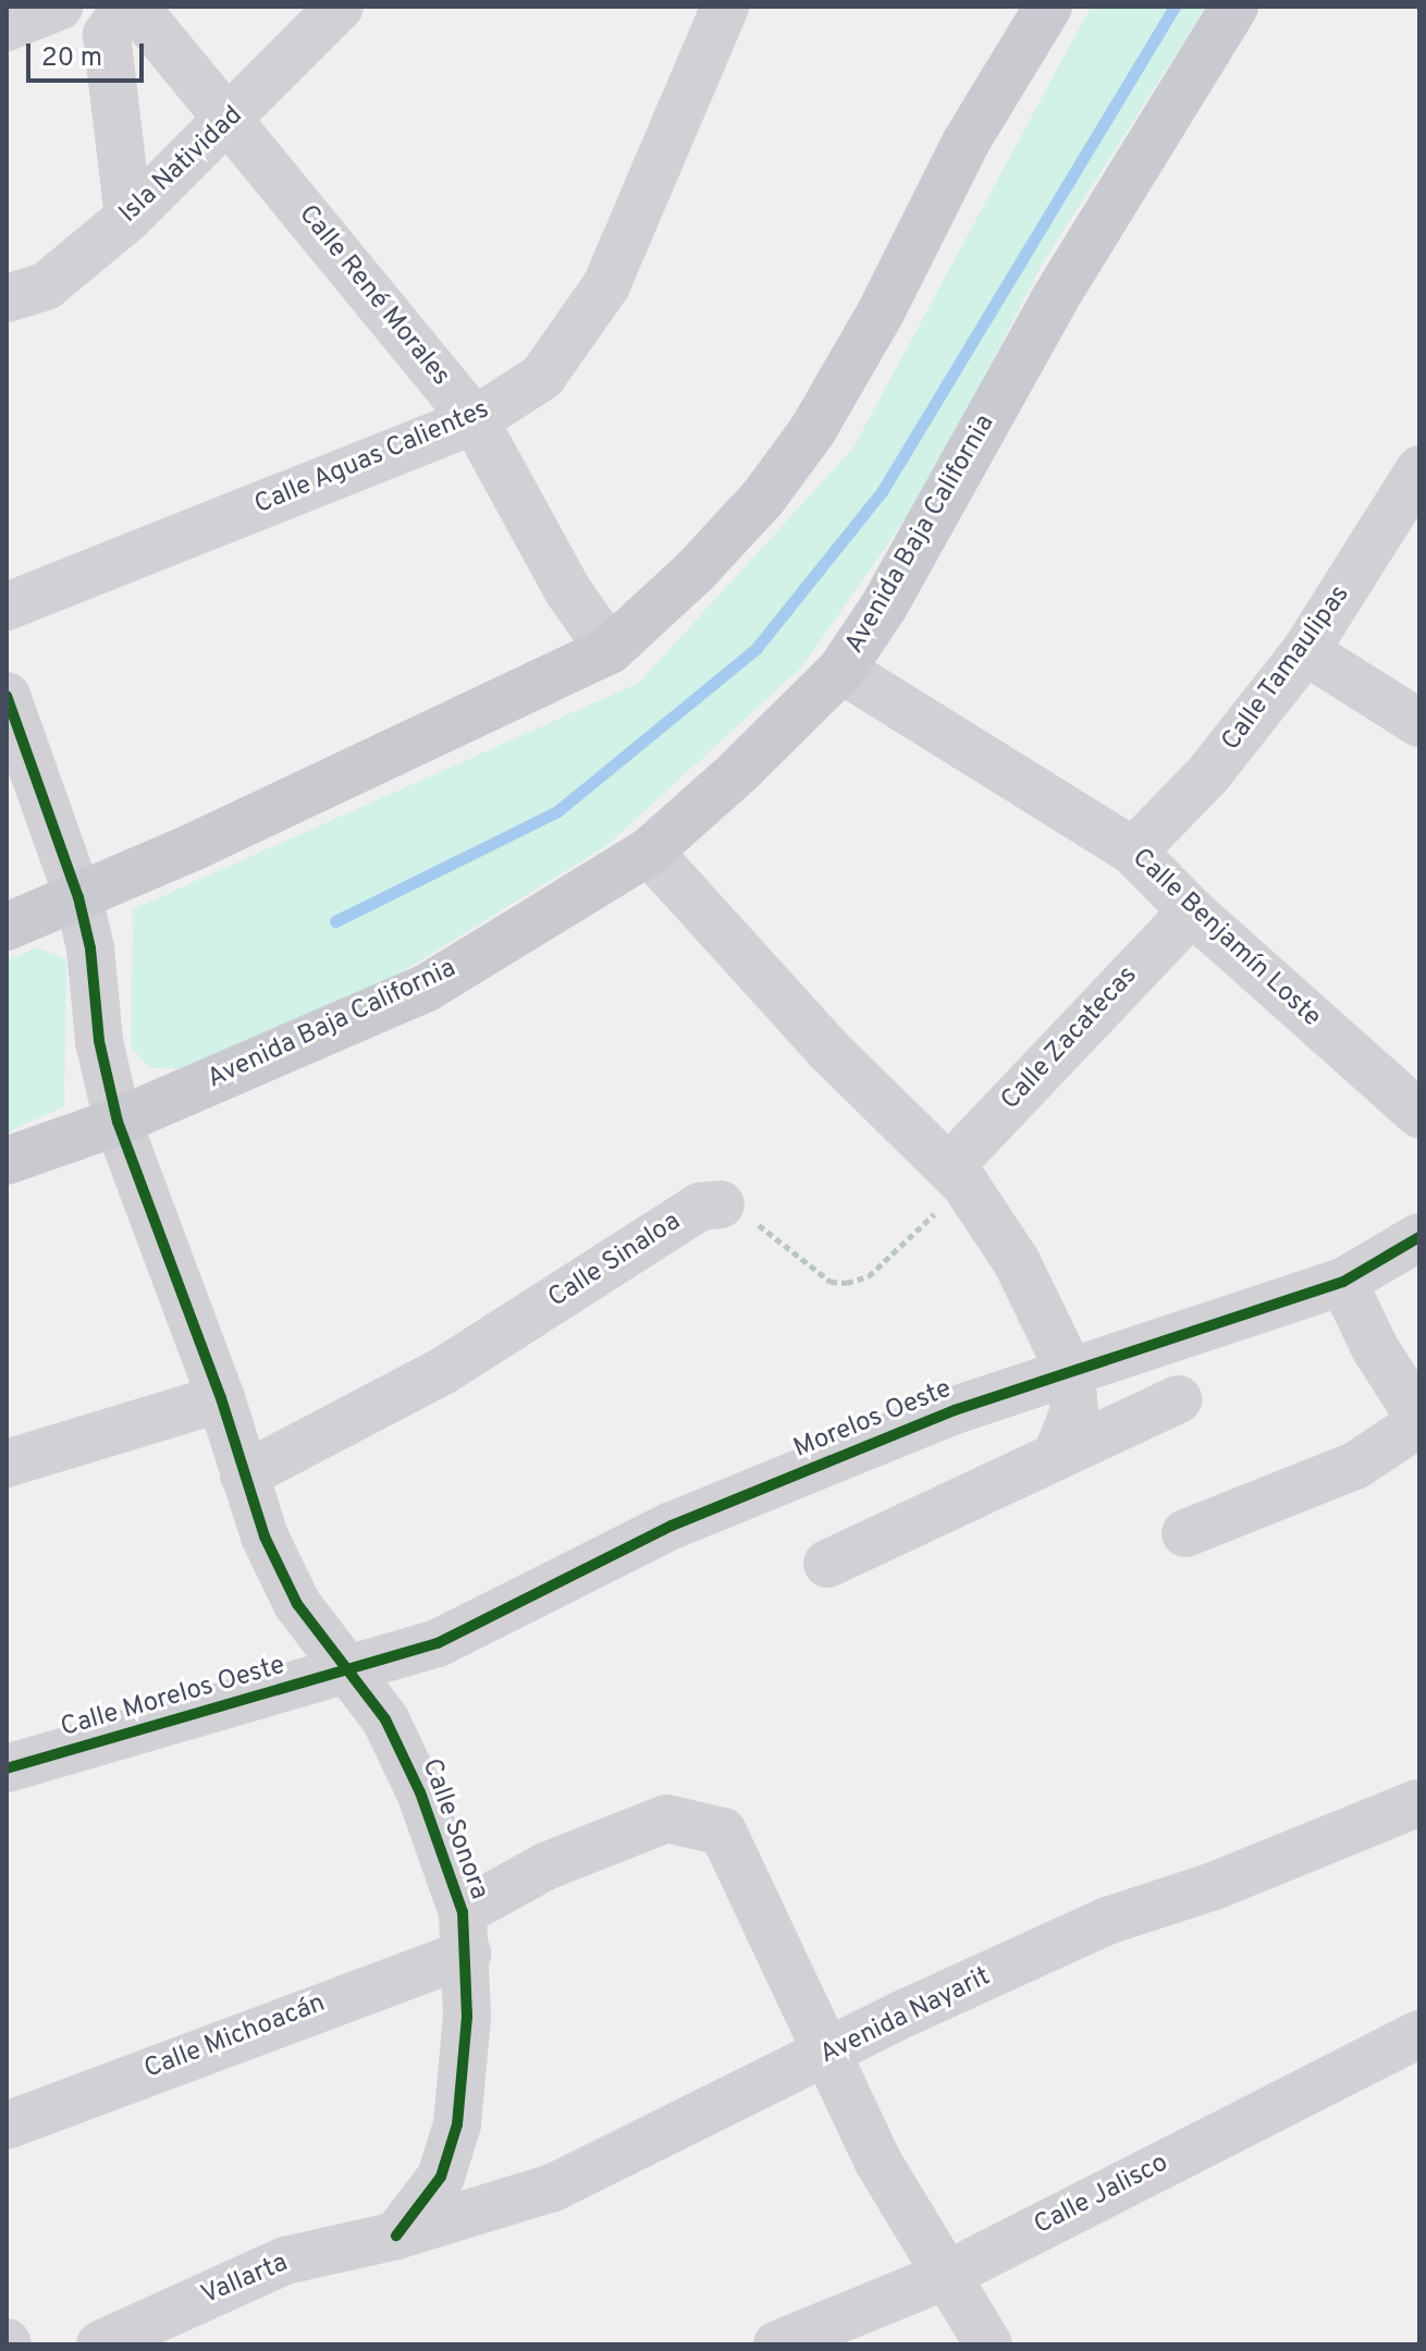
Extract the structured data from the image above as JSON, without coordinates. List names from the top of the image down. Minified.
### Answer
{"streets":{"main road":["Avenida Baja California"],"street":["Isla Natividad","Calle René Morales","Calle Aguas Calientes","Calle Tamaulipas","Calle Benjamín Loste","Calle Zacatecas","Calle Sinaloa","Morelos Oeste","Calle Morelos Oeste","Calle Sonora","Avenida Nayarit","Calle Michoacán","Calle Jalisco","Vallarta"]},"crossings":[["Isla Natividad","Calle René Morales"],["Calle René Morales","Calle Aguas Calientes"],["Avenida Baja California","Calle Benjamín Loste"],["Avenida Baja California","Calle Sonora"],["Calle Tamaulipas","Calle Benjamín Loste"],["Calle Benjamín Loste","Calle Zacatecas"],["Calle Sinaloa","Calle Sonora"],["Morelos Oeste","Calle Morelos Oeste"],["Morelos Oeste","Calle Sonora"],["Calle Morelos Oeste","Calle Sonora"],["Calle Sonora","Avenida Nayarit"],["Calle Sonora","Calle Michoacán"],["Calle Sonora","Vallarta"],["Avenida Nayarit","Calle Michoacán"],["Avenida Nayarit","Vallarta"]],"scale_bar":"20 m"}
